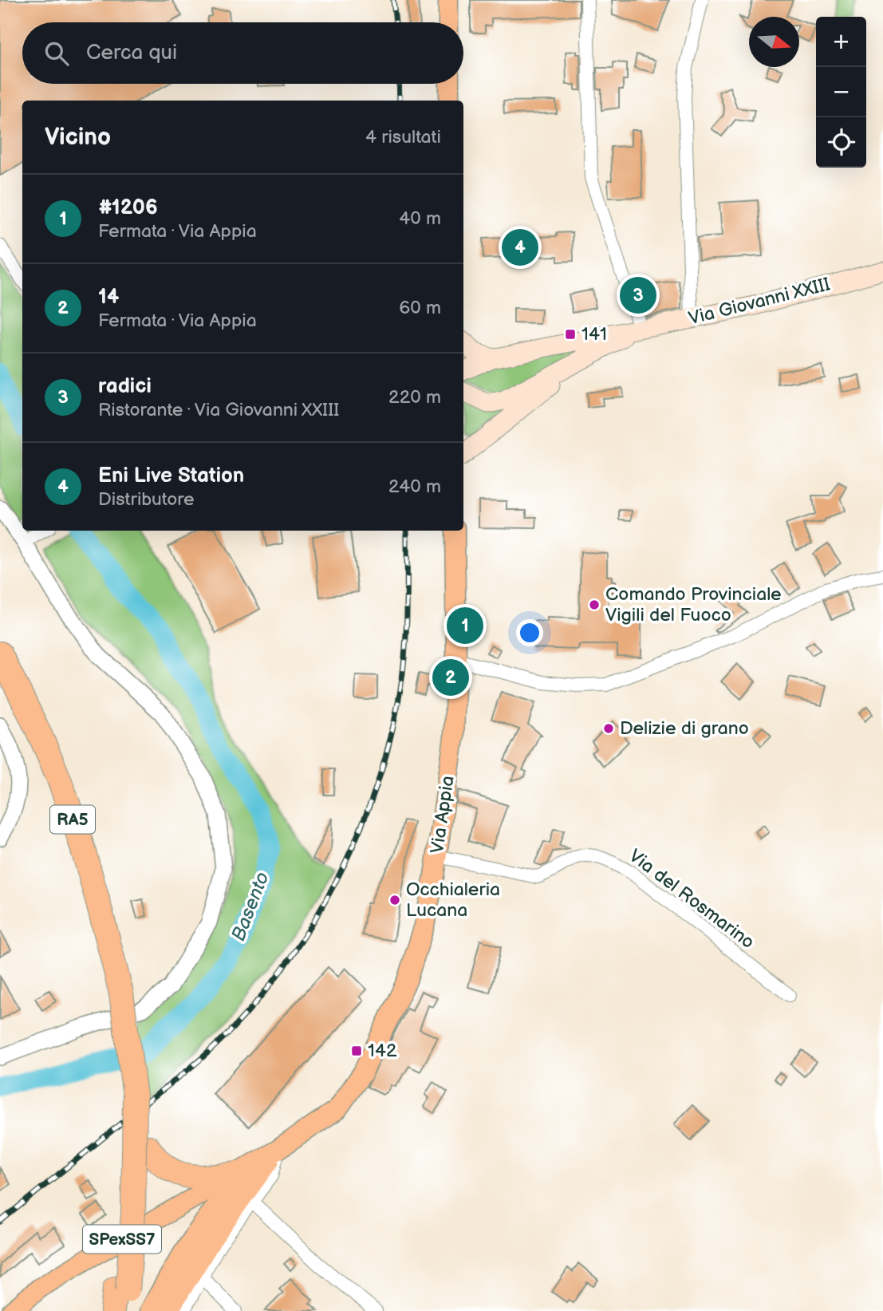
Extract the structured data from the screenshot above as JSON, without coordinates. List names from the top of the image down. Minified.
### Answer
{"streets":{"highway":["RA5"],"main road":["Via Giovanni XXIII","Via Appia","SPexSS7"],"street":["Via del Rosmarino"]},"crossings":[["Via Appia","Via del Rosmarino"],["Via Appia","SPexSS7"]],"water":["Basento"],"places":{"transit":["141","142"],"other":["Comando Provinciale Vigili del Fuoco","Delizie di grano","Occhialeria Lucana"]},"north":"right","page":{"map_buttons":["+","−"],"search":"Cerca qui","heading":["Vicino","4 risultati"],"list":[{"mark":"1","name":"#1206","note":"Fermata · Via Appia","value":"40 m"},{"mark":"2","name":"14","note":"Fermata · Via Appia","value":"60 m"},{"mark":"3","name":"radici","note":"Ristorante · Via Giovanni XXIII","value":"220 m"},{"mark":"4","name":"Eni Live Station","note":"Distributore","value":"240 m"}],"pins":["4","3","1","2"]}}
